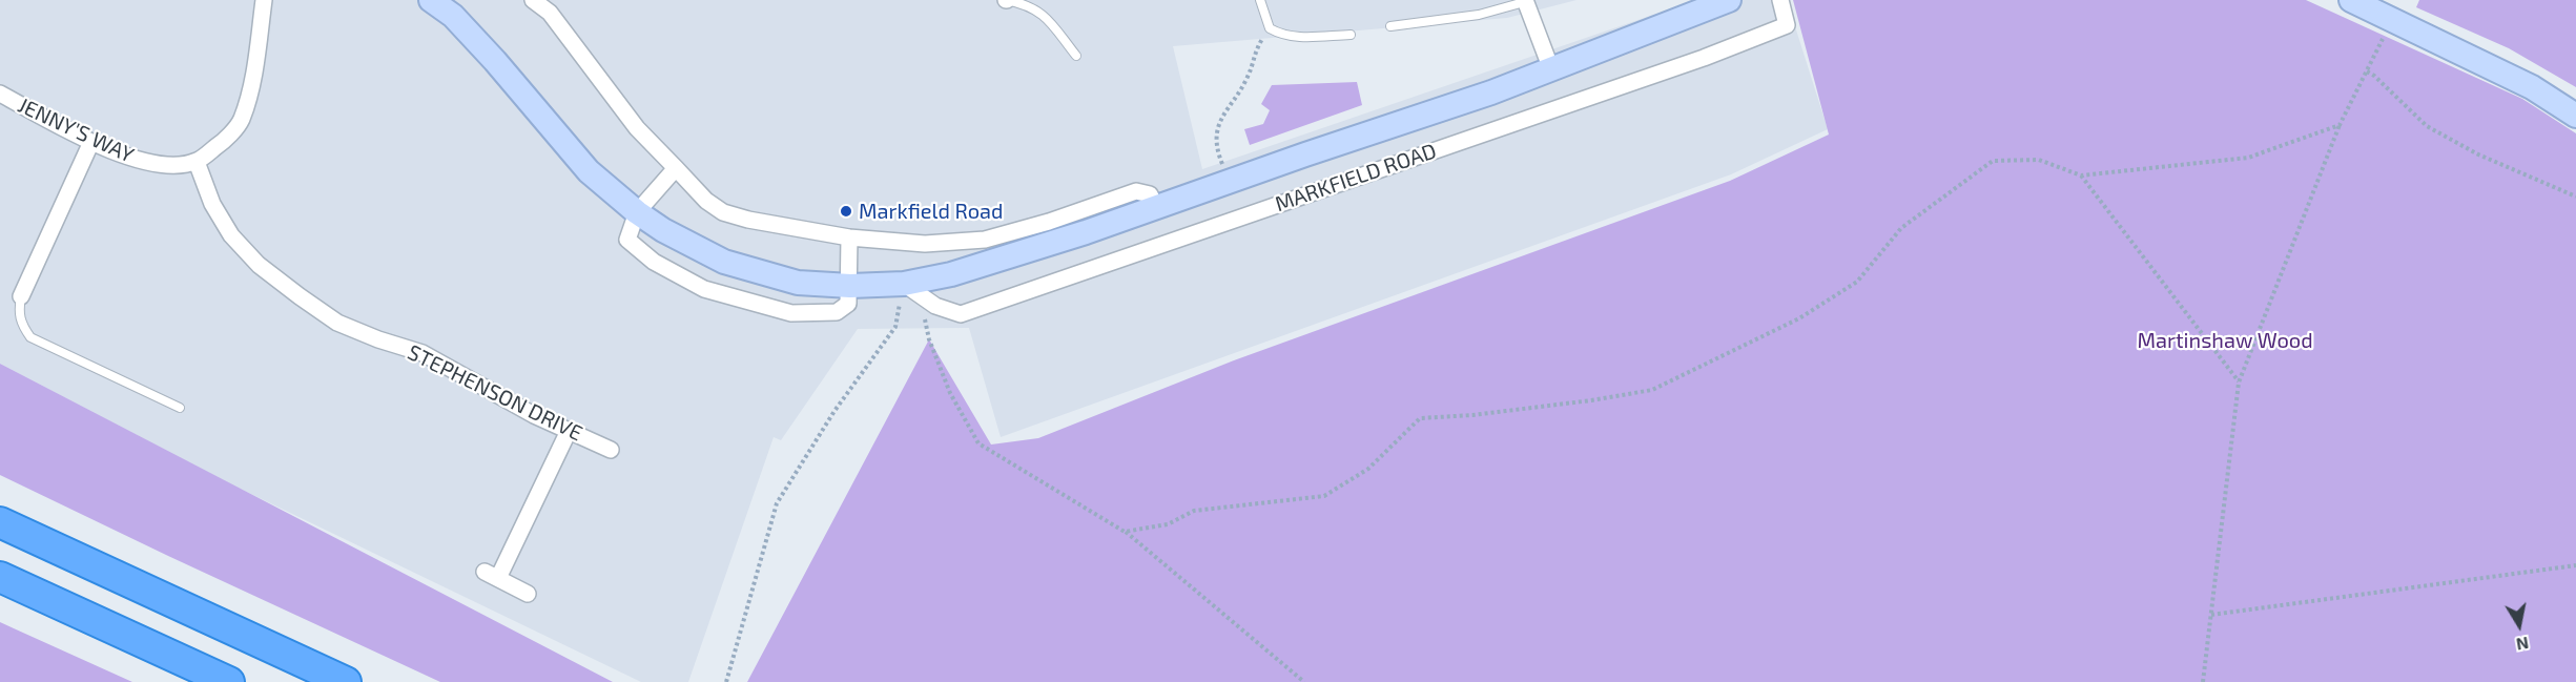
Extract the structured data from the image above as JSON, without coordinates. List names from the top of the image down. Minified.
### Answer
{"streets":{"street":["JENNY'S WAY","MARKFIELD ROAD","STEPHENSON DRIVE"]},"crossings":[["JENNY'S WAY","STEPHENSON DRIVE"]],"parks":["Martinshaw Wood"],"places":["Markfield Road"],"north":"bottom"}
